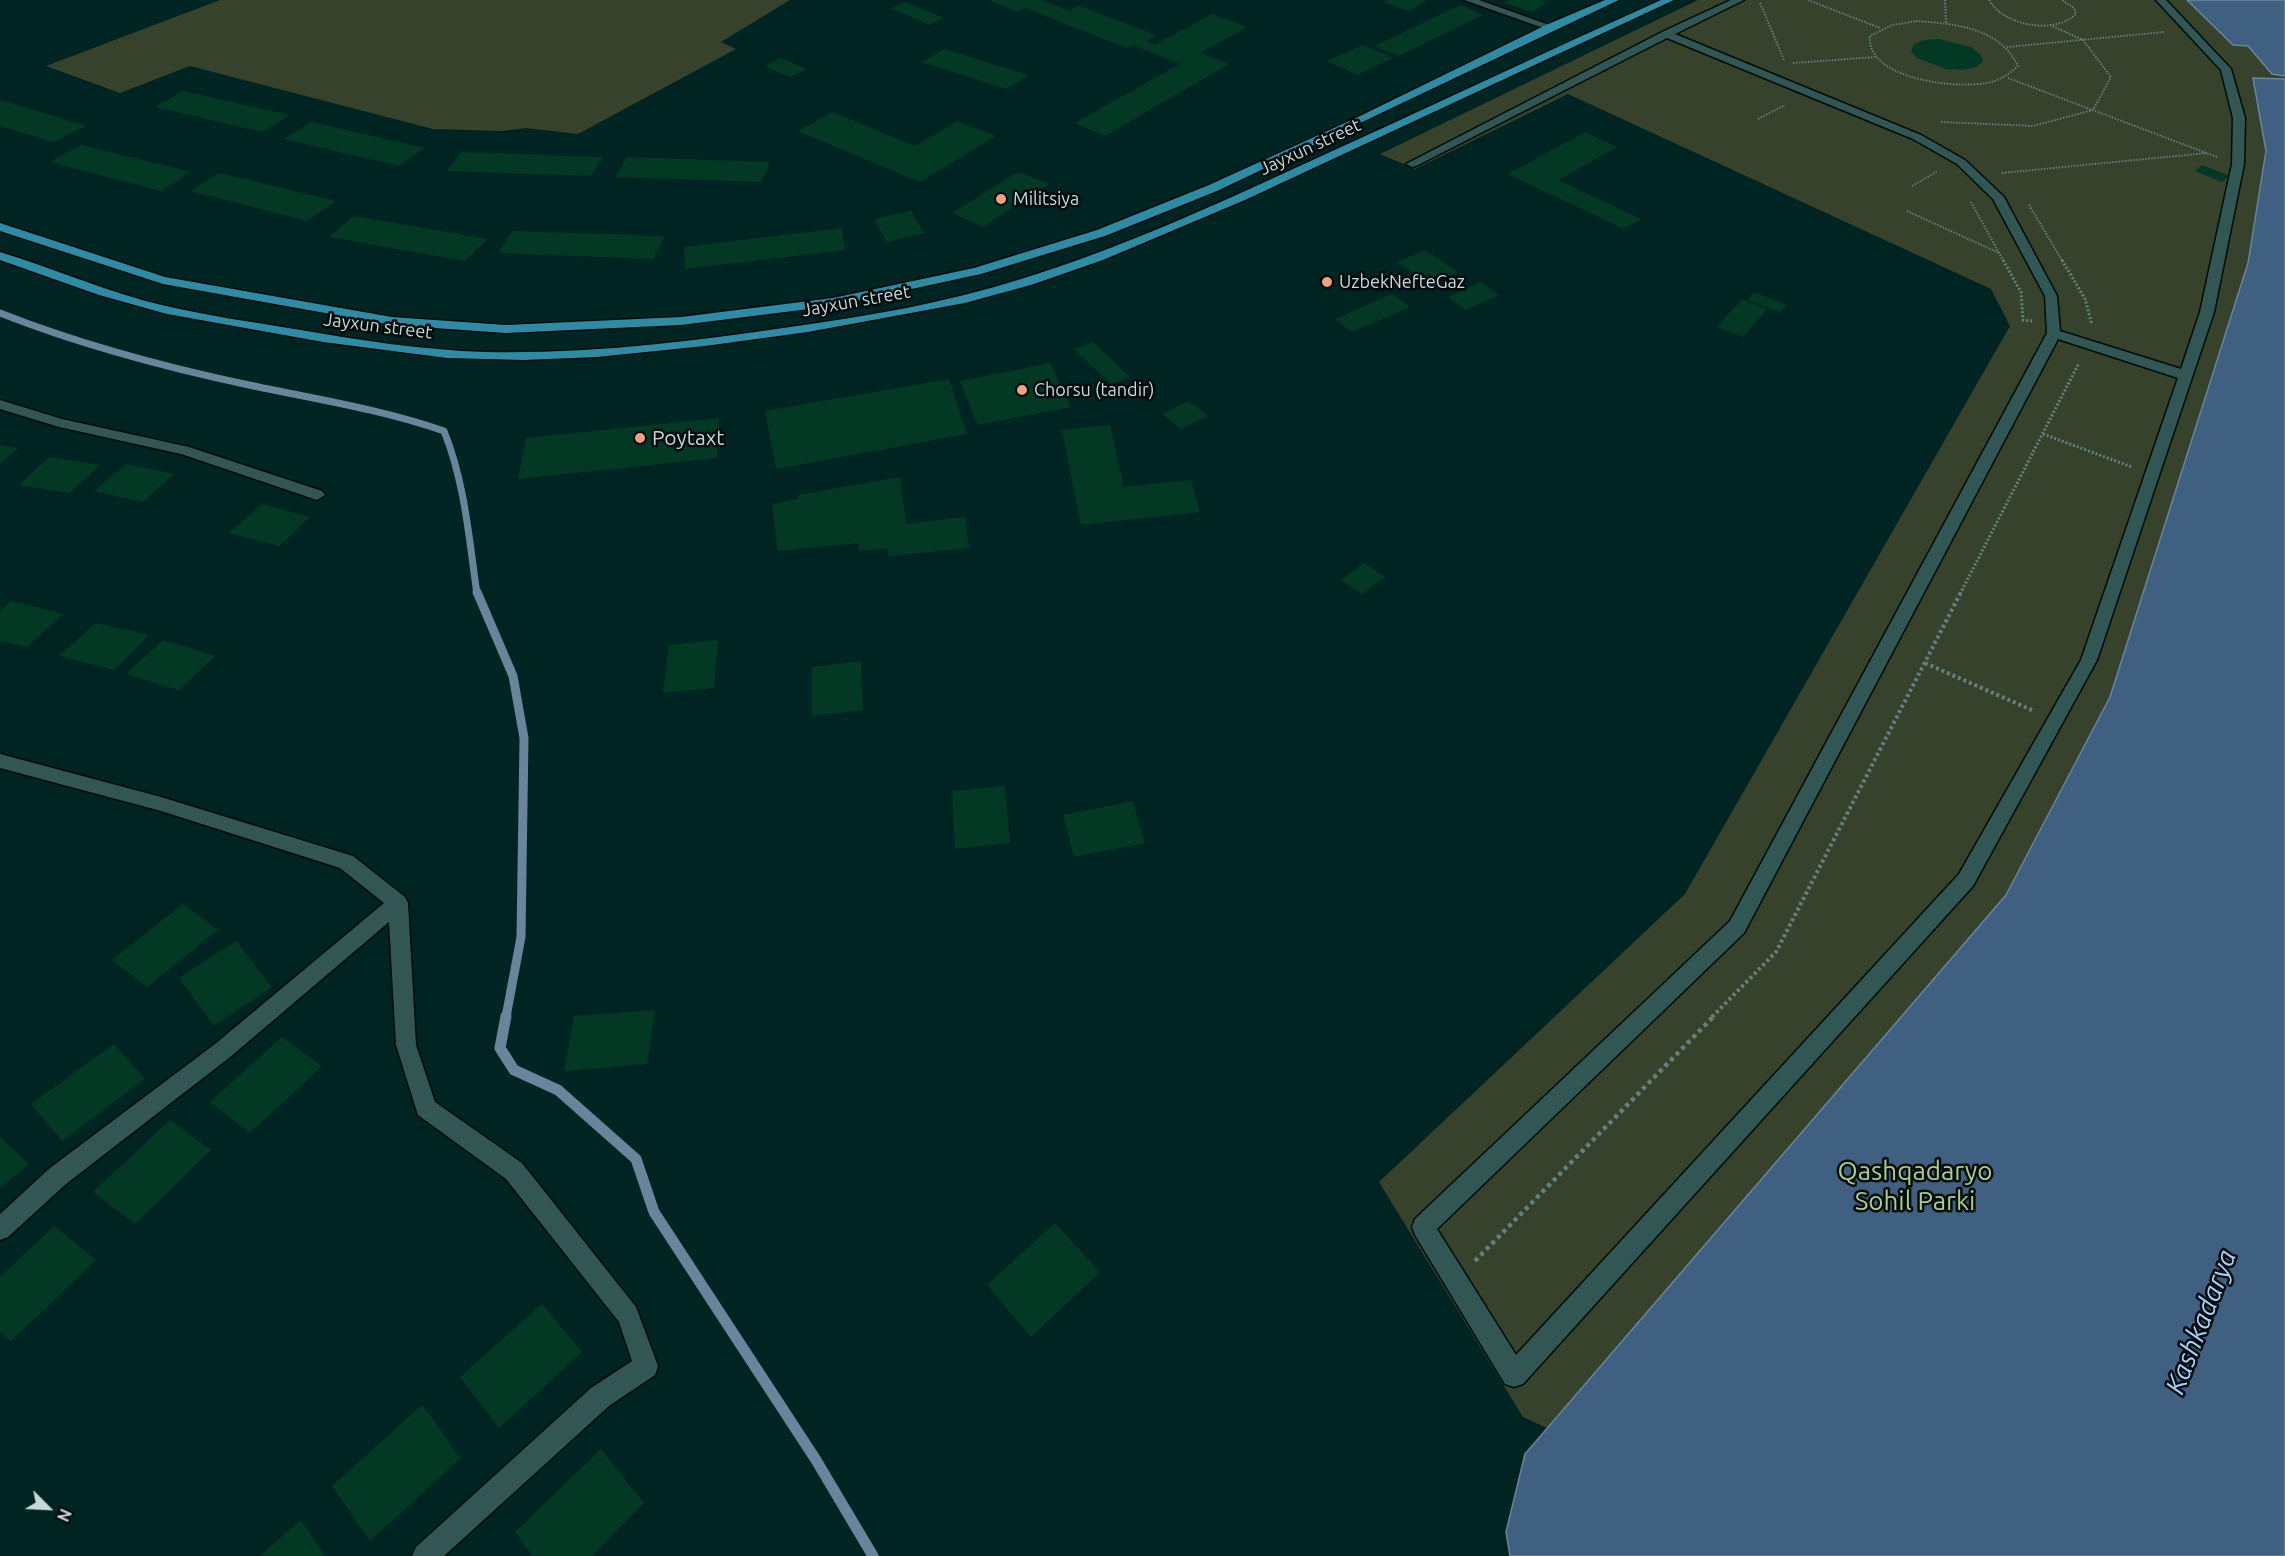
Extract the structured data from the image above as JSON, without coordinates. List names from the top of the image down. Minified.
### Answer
{"streets":{"highway":["Jayxun street"]},"water":["Kashkadarya"],"parks":["Qashqadaryo Sohil Parki"],"places":["Militsiya","UzbekNefteGaz","Chorsu (tandir)","Poytaxt"],"north":"bottom right"}
